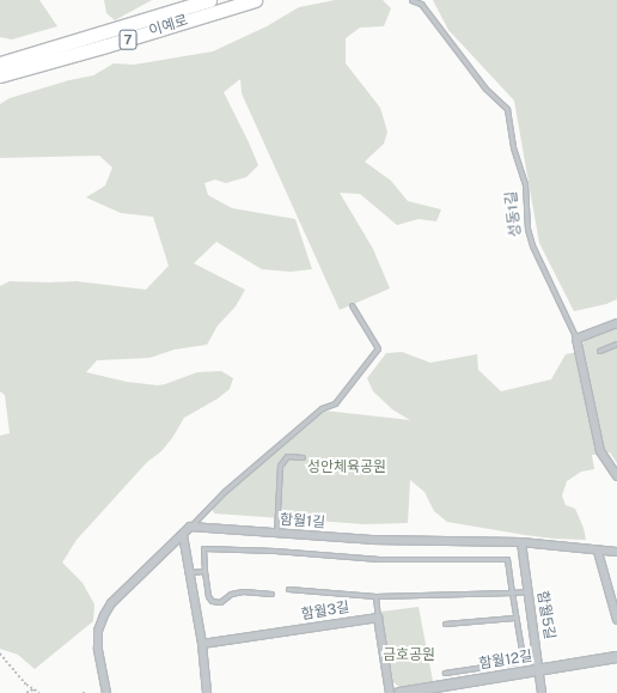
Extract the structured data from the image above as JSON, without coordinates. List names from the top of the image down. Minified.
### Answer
{"streets":{"highway":["이예로","7"],"street":["성동1길","함월1길","함월3길","함월5길","함월12길"]},"crossings":[["함월1길","함월5길"],["함월5길","함월12길"]],"parks":["성안체육공원","금호공원"]}
